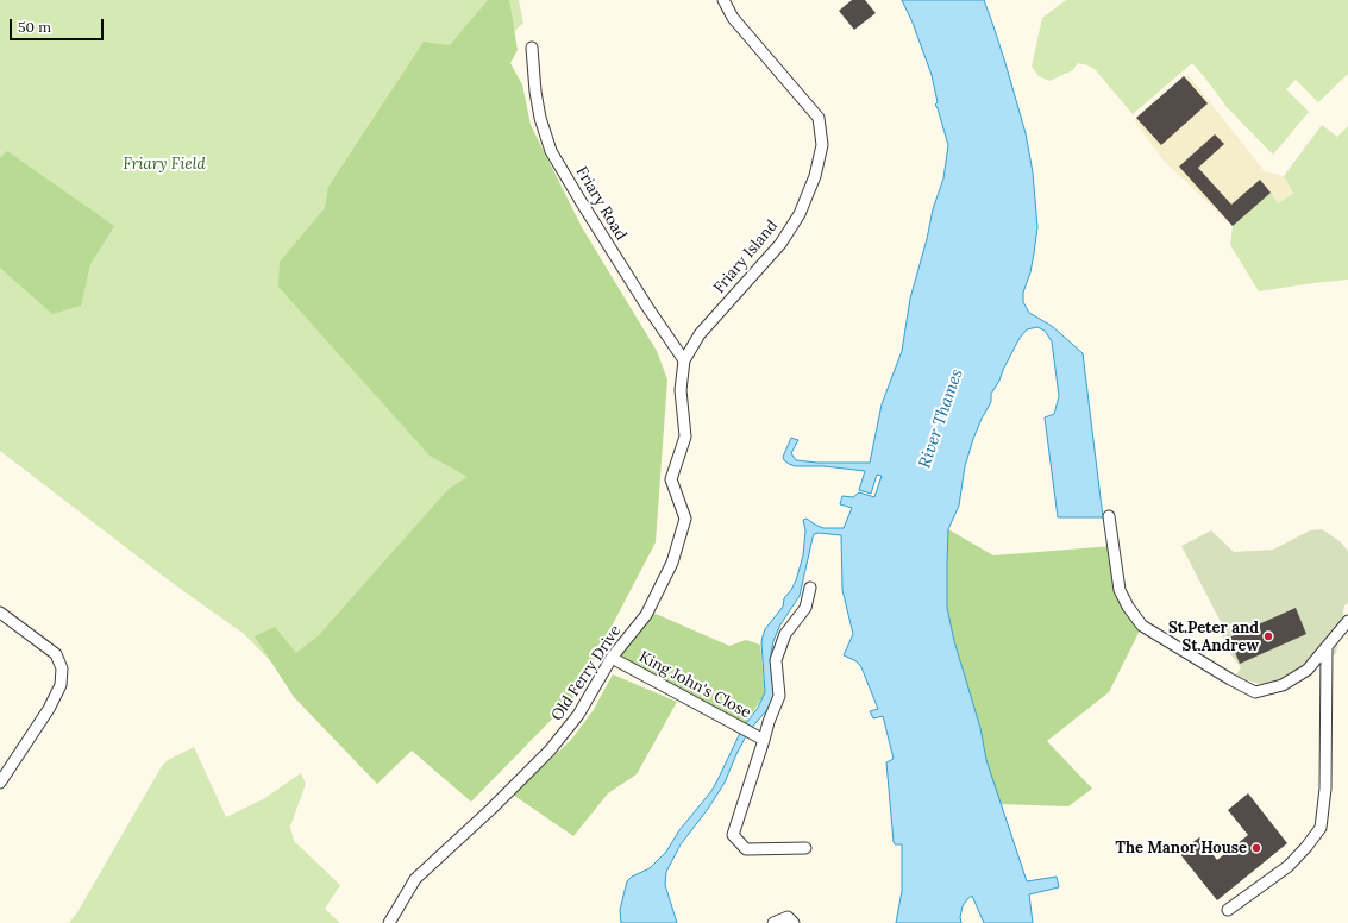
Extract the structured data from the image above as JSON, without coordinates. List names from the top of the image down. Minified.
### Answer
{"streets":{"street":["Friary Road","Friary Island","Old Ferry Drive","King John's Close"]},"crossings":[["Friary Road","Friary Island"],["Friary Road","Old Ferry Drive"],["Friary Island","Old Ferry Drive"],["Old Ferry Drive","King John's Close"]],"water":["River Thames"],"parks":["Friary Field"],"places":["St.Peter and St.Andrew","The Manor House"],"scale_bar":"50 m"}
